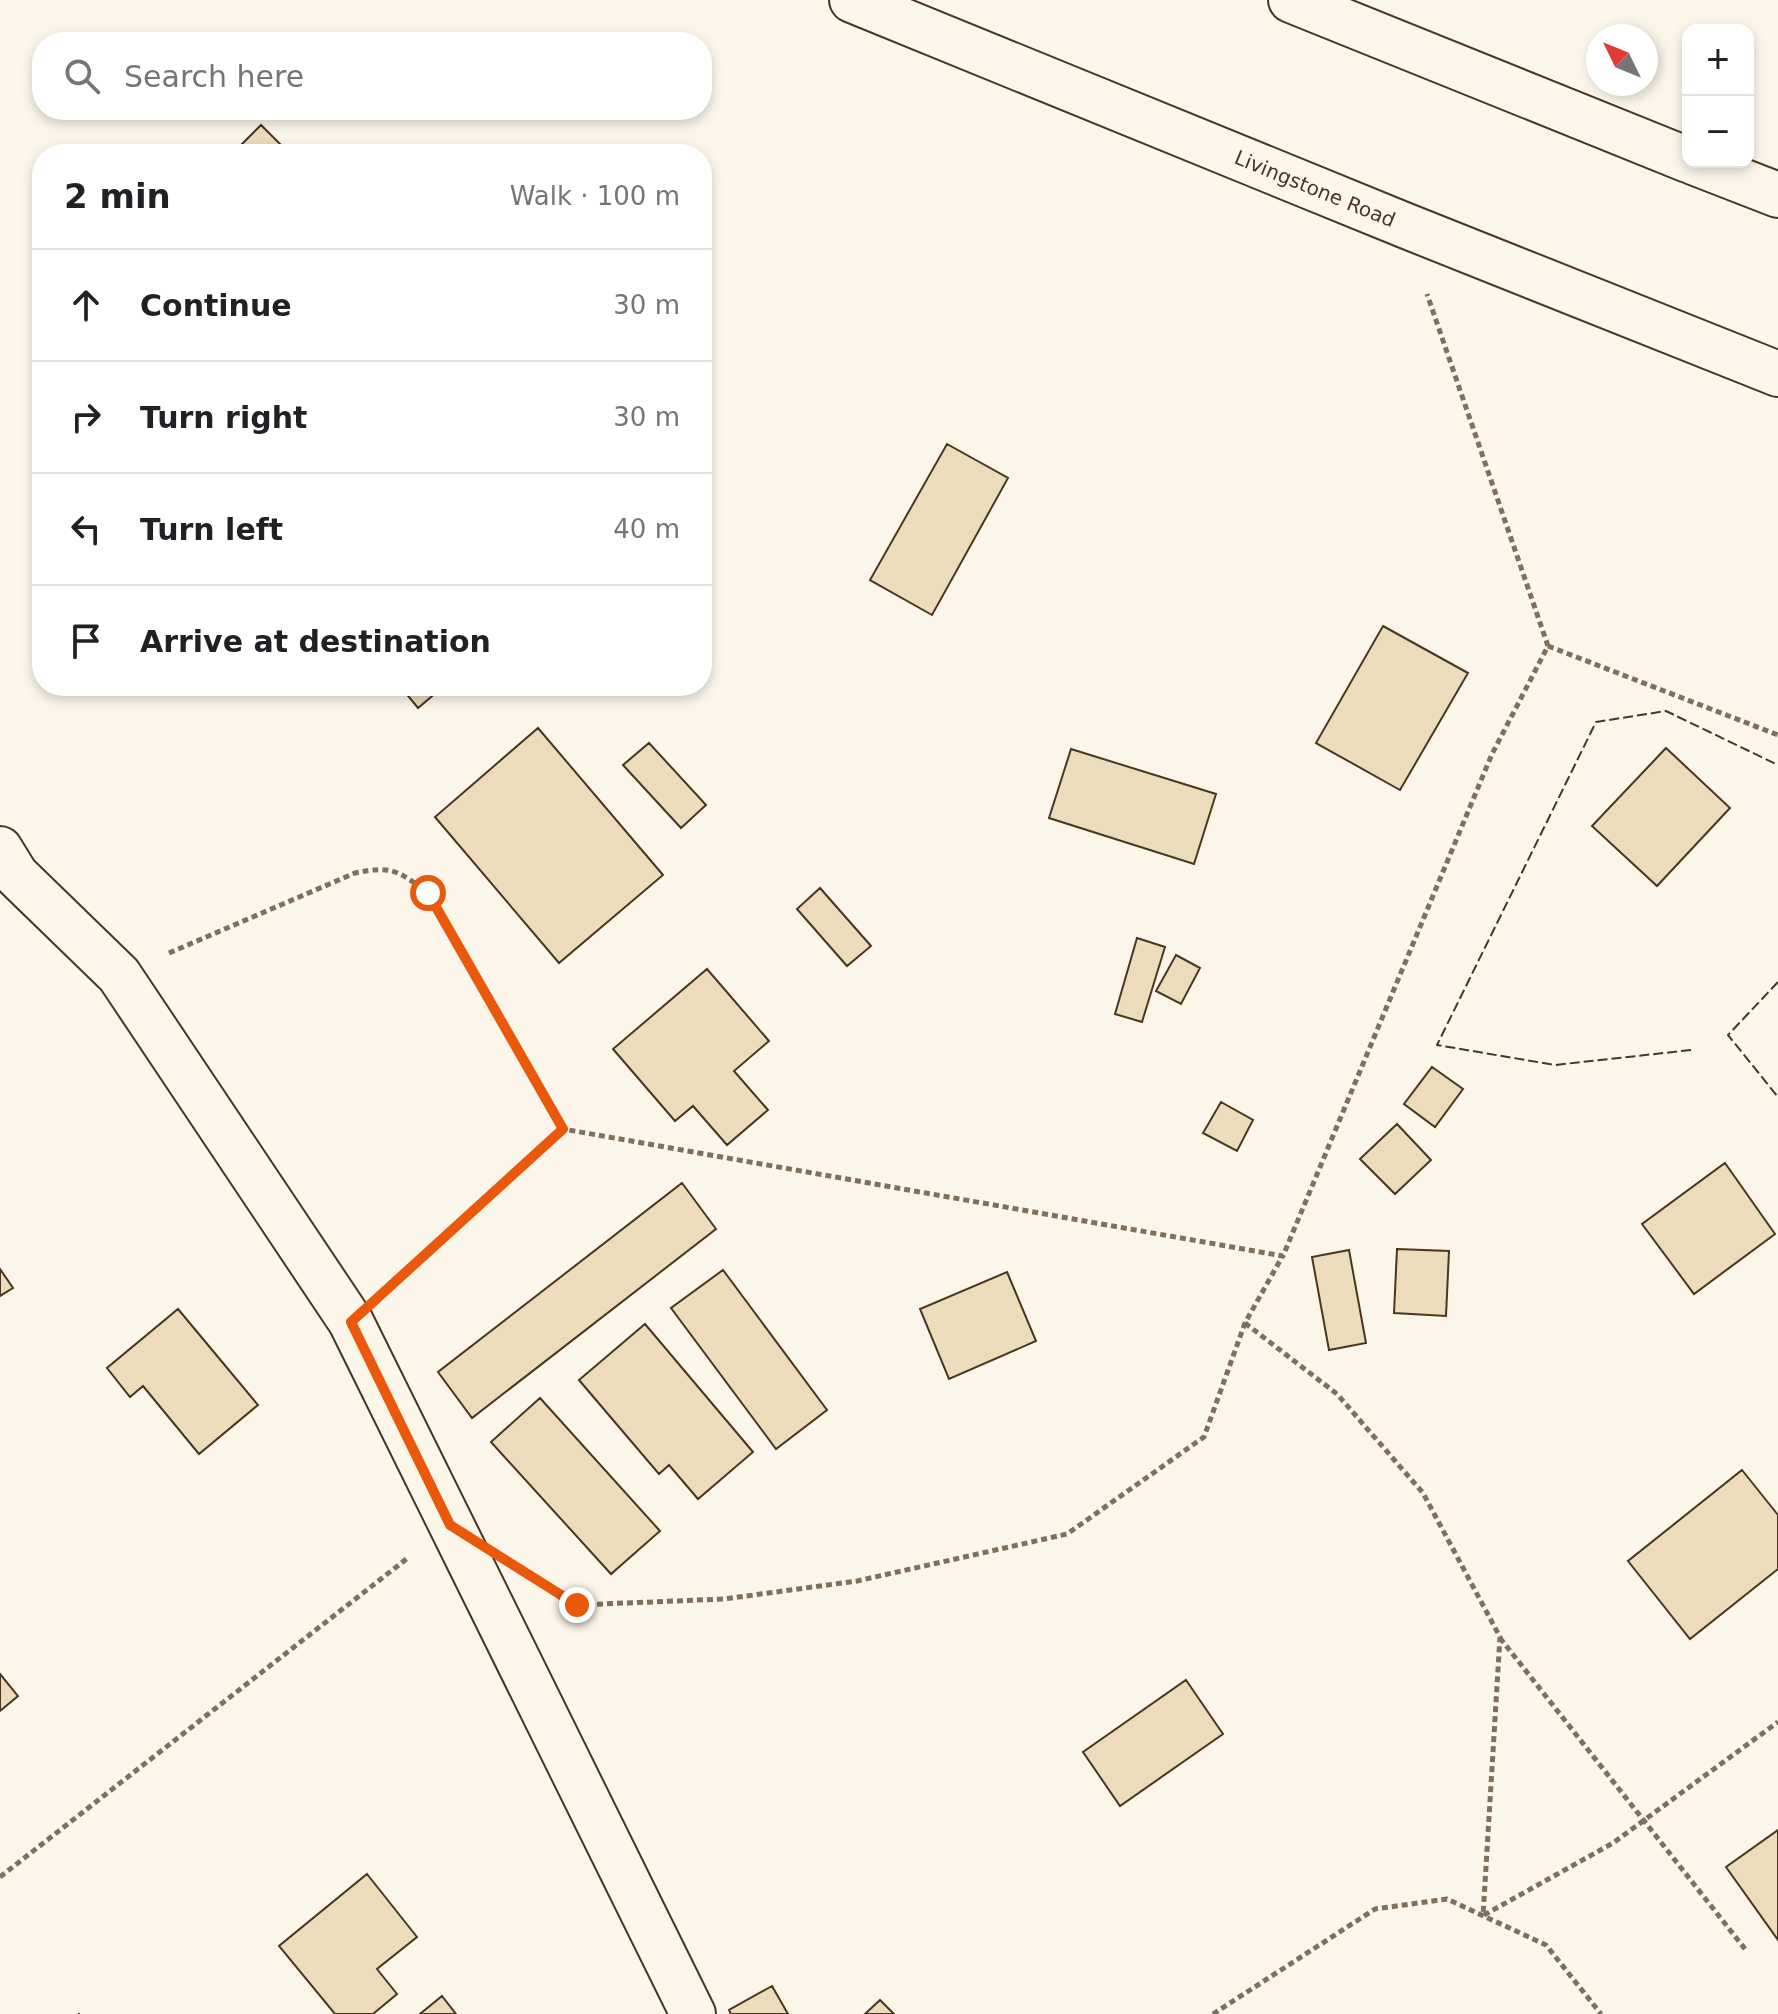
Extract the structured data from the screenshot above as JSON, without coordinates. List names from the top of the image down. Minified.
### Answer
{"streets":{"main road":["Livingstone Road"]},"north":"top left","page":{"map_buttons":["+","−"],"search":"Search here","heading":["2 min","Walk · 100 m"],"list":[["Continue","30 m"],["Turn right","30 m"],["Turn left","40 m"],"Arrive at destination"]}}
